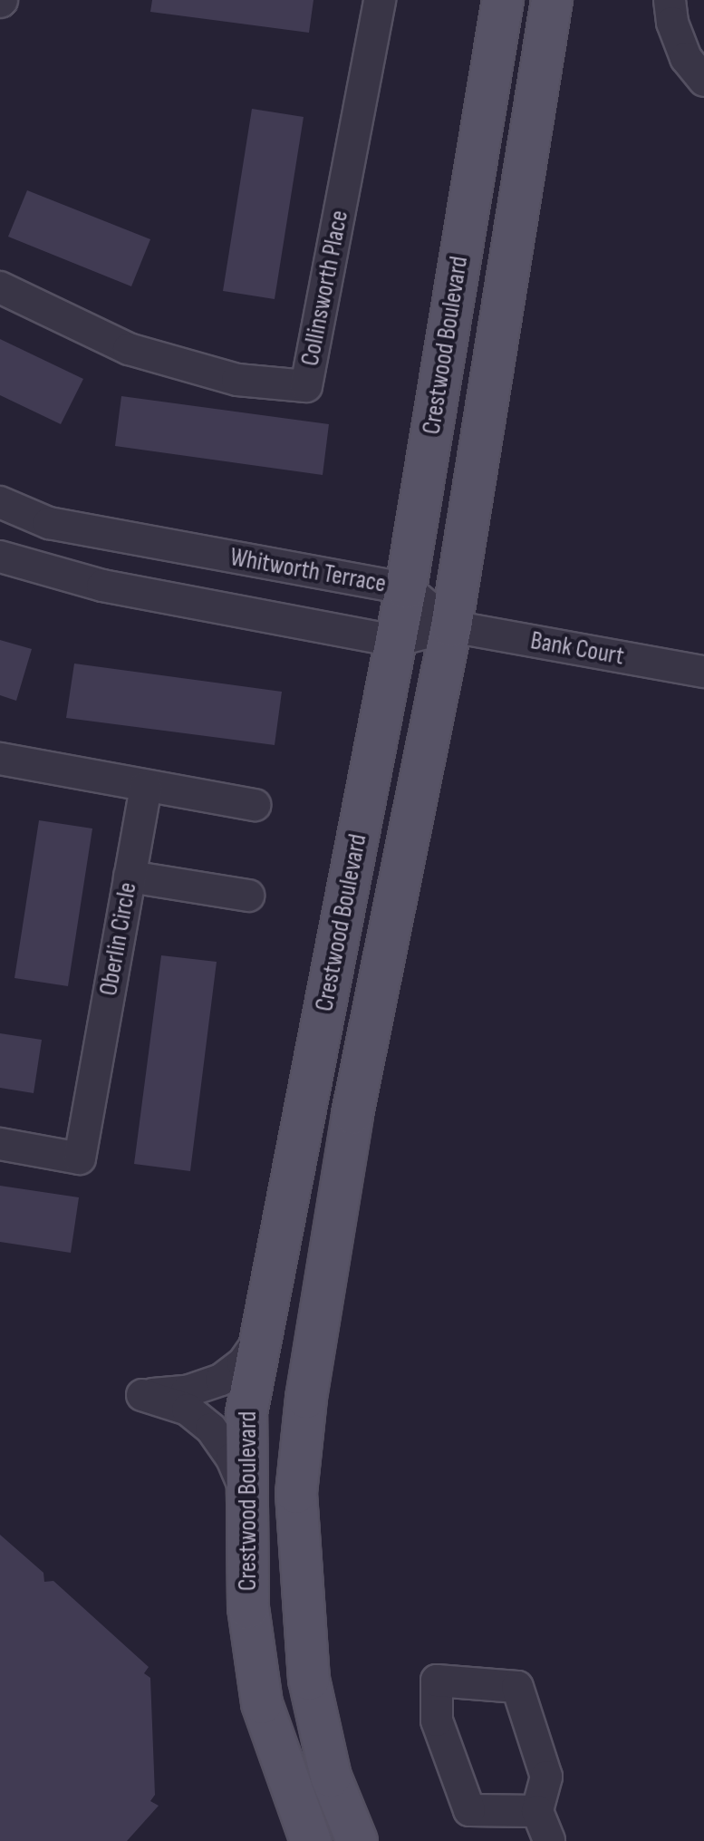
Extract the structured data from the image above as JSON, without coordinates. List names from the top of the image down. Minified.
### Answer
{"streets":{"main road":["Crestwood Boulevard"],"street":["Collinsworth Place","Whitworth Terrace","Bank Court","Oberlin Circle"]},"crossings":[["Crestwood Boulevard","Whitworth Terrace"],["Crestwood Boulevard","Bank Court"],["Whitworth Terrace","Bank Court"]]}
